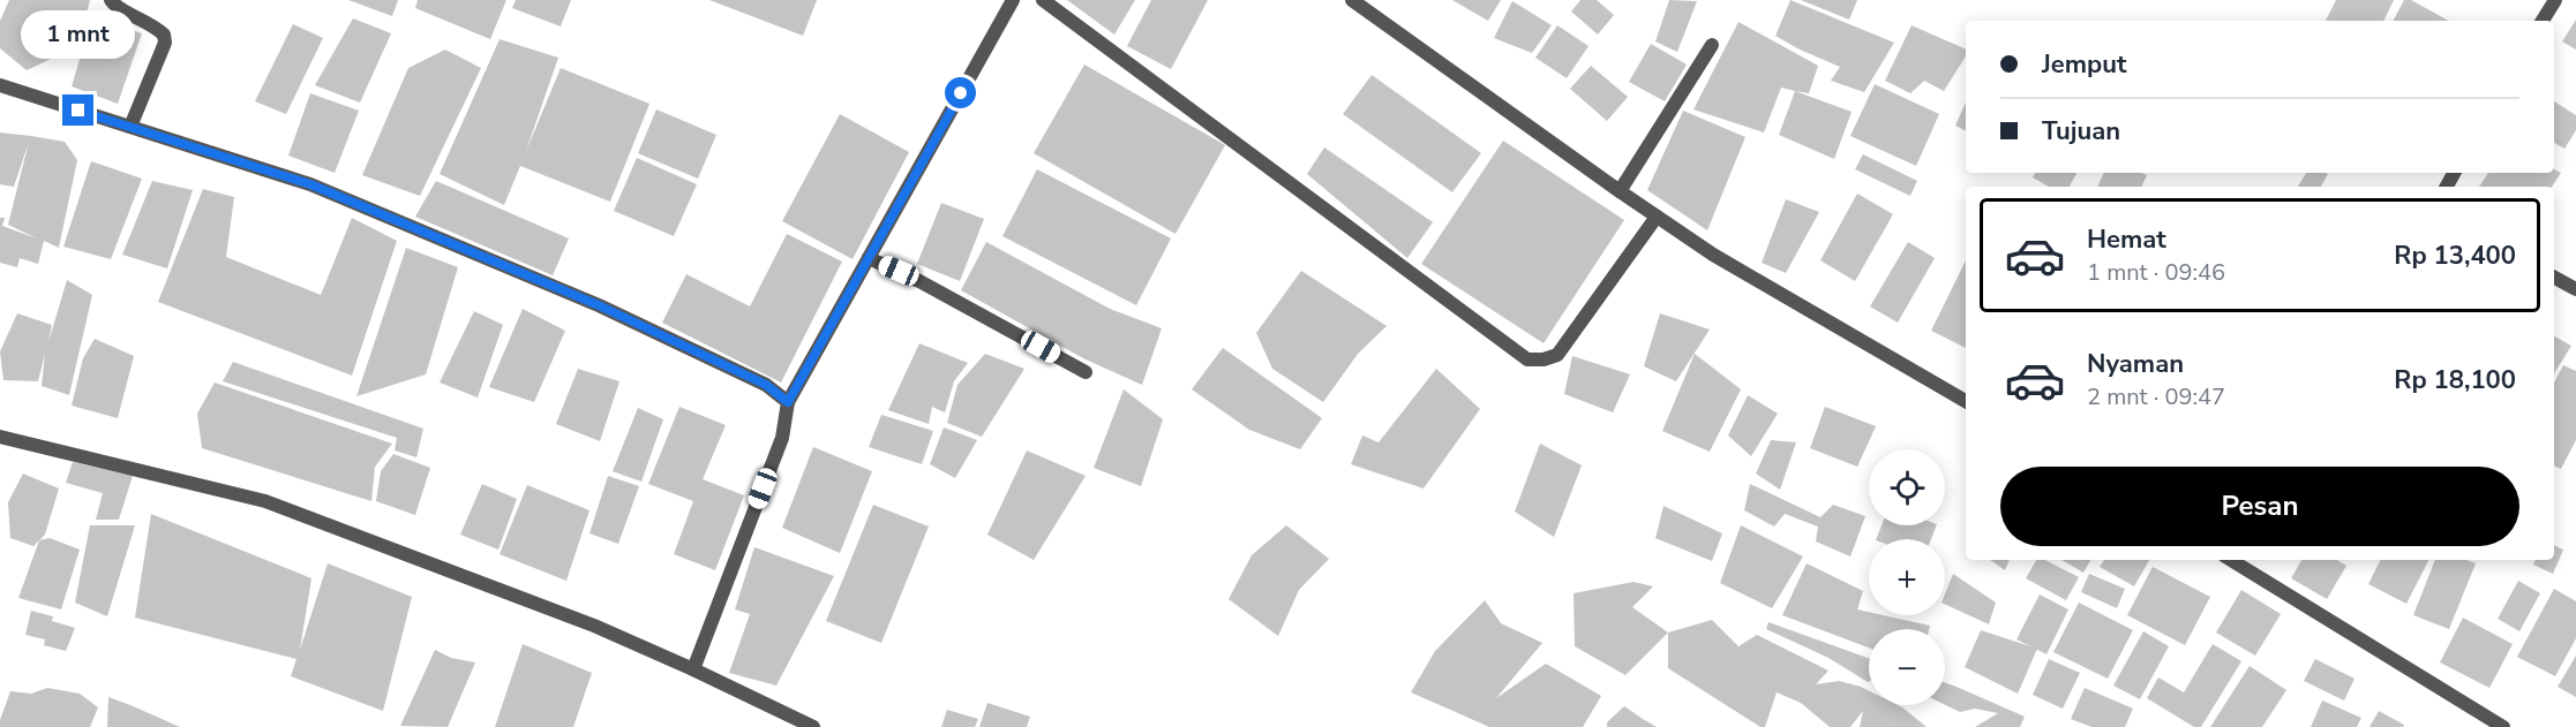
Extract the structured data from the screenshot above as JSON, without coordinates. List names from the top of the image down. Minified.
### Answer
{"page":{"bubble":"1 mnt","banner":["Jemput","Tujuan"],"list":[{"name":"Hemat","note":"1 mnt · 09:46","value":"Rp 13,400"},{"name":"Nyaman","note":"2 mnt · 09:47","value":"Rp 18,100"}],"map_buttons":["+","−"],"buttons":"Pesan"}}
